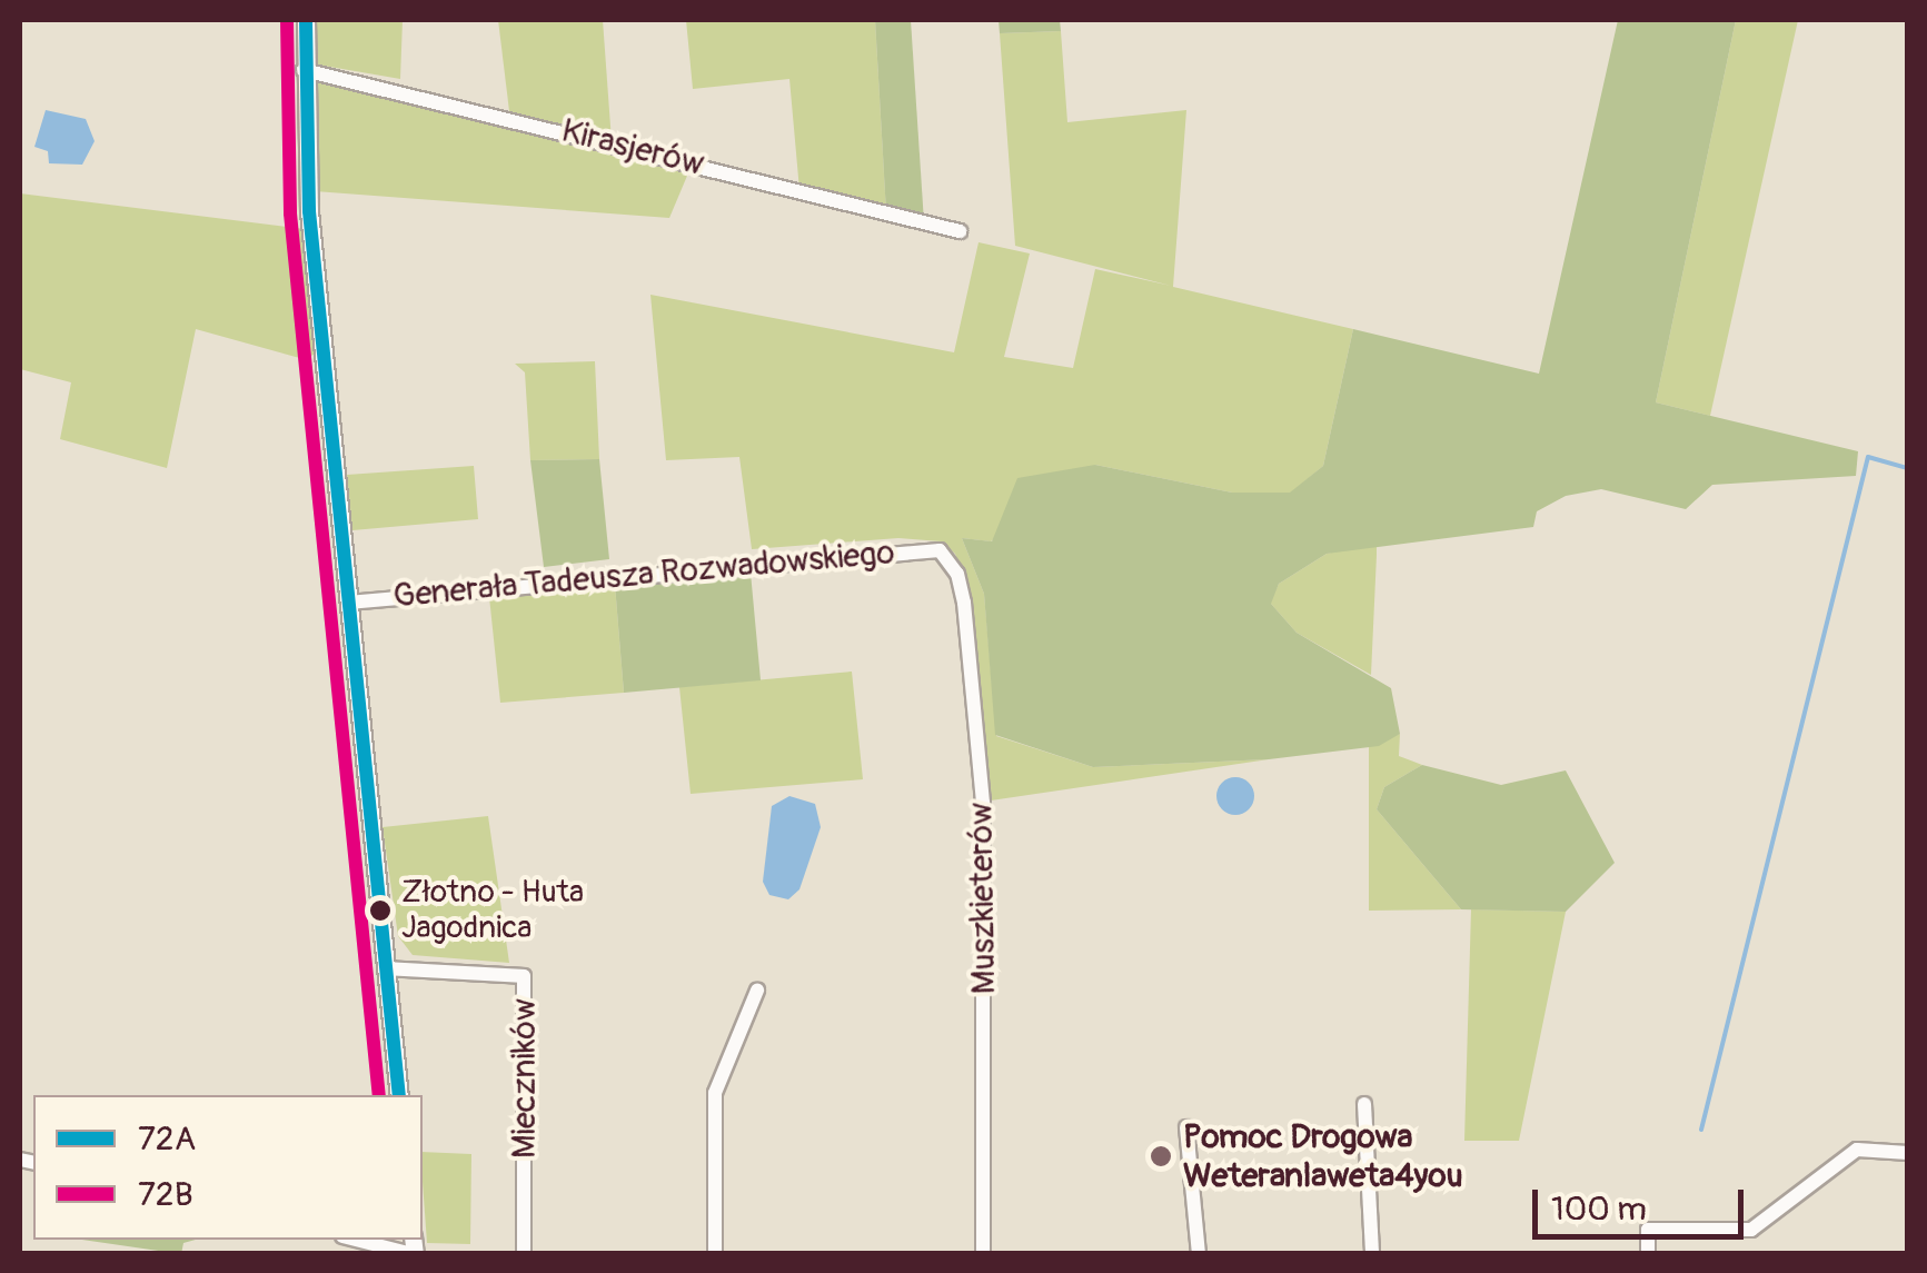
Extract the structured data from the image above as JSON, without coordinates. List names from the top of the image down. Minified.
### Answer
{"streets":{"street":["Kirasjerów","Generała Tadeusza Rozwadowskiego","Muszkieterów","Mieczników"]},"crossings":[["Generała Tadeusza Rozwadowskiego","Muszkieterów"]],"places":["Złotno - Huta Jagodnica","Pomoc Drogowa Weteranlaweta4you"],"lines":["transit line 72A","transit line 72B"],"legend":["72A","72B"],"scale_bar":"100 m"}
